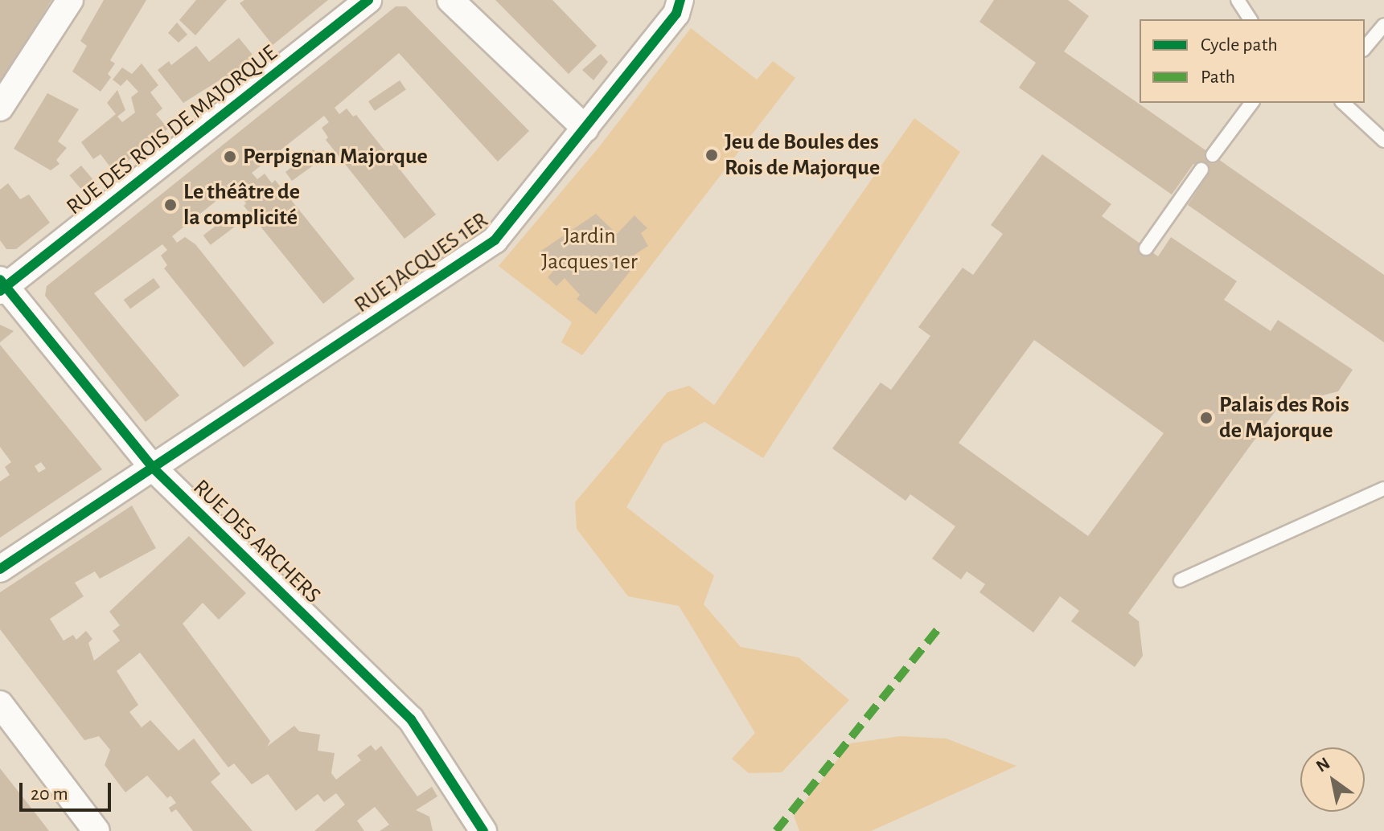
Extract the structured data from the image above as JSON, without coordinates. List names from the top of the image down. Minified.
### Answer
{"streets":{"street":["RUE DES ROIS DE MAJORQUE","RUE JACQUES 1ER","RUE DES ARCHERS"]},"crossings":[["RUE DES ROIS DE MAJORQUE","RUE DES ARCHERS"],["RUE JACQUES 1ER","RUE DES ARCHERS"]],"parks":["Jardin Jacques 1er"],"places":["Jeu de Boules des Rois de Majorque","Perpignan Majorque","Le théâtre de la complicité","Palais des Rois de Majorque"],"legend":["Cycle path","Path"],"scale_bar":"20 m","north":"top left"}
